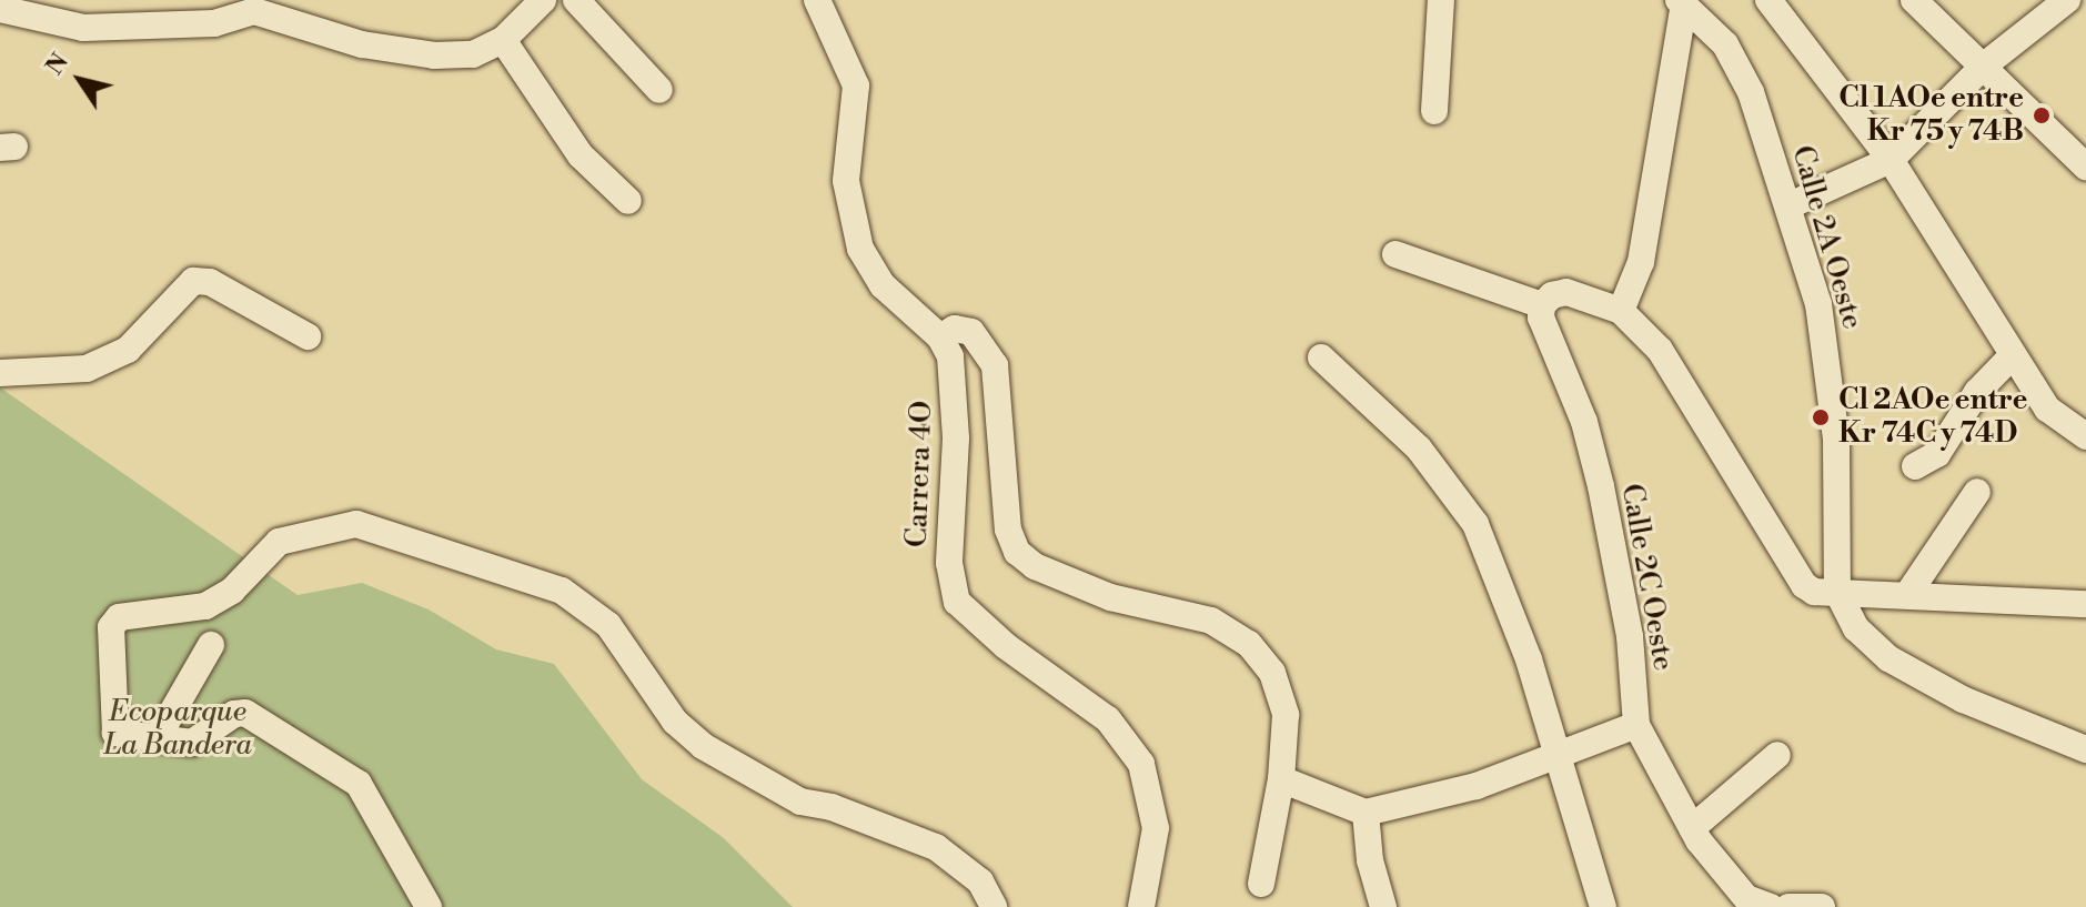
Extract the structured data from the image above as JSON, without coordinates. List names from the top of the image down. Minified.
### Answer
{"streets":{"street":["Calle 2A Oeste","Carrera 4O","Calle 2C Oeste"]},"parks":["Ecoparque La Bandera"],"places":["Cl 1AOe entre Kr 75 y 74B","Cl 2AOe entre Kr 74C y 74D"],"north":"top left"}
